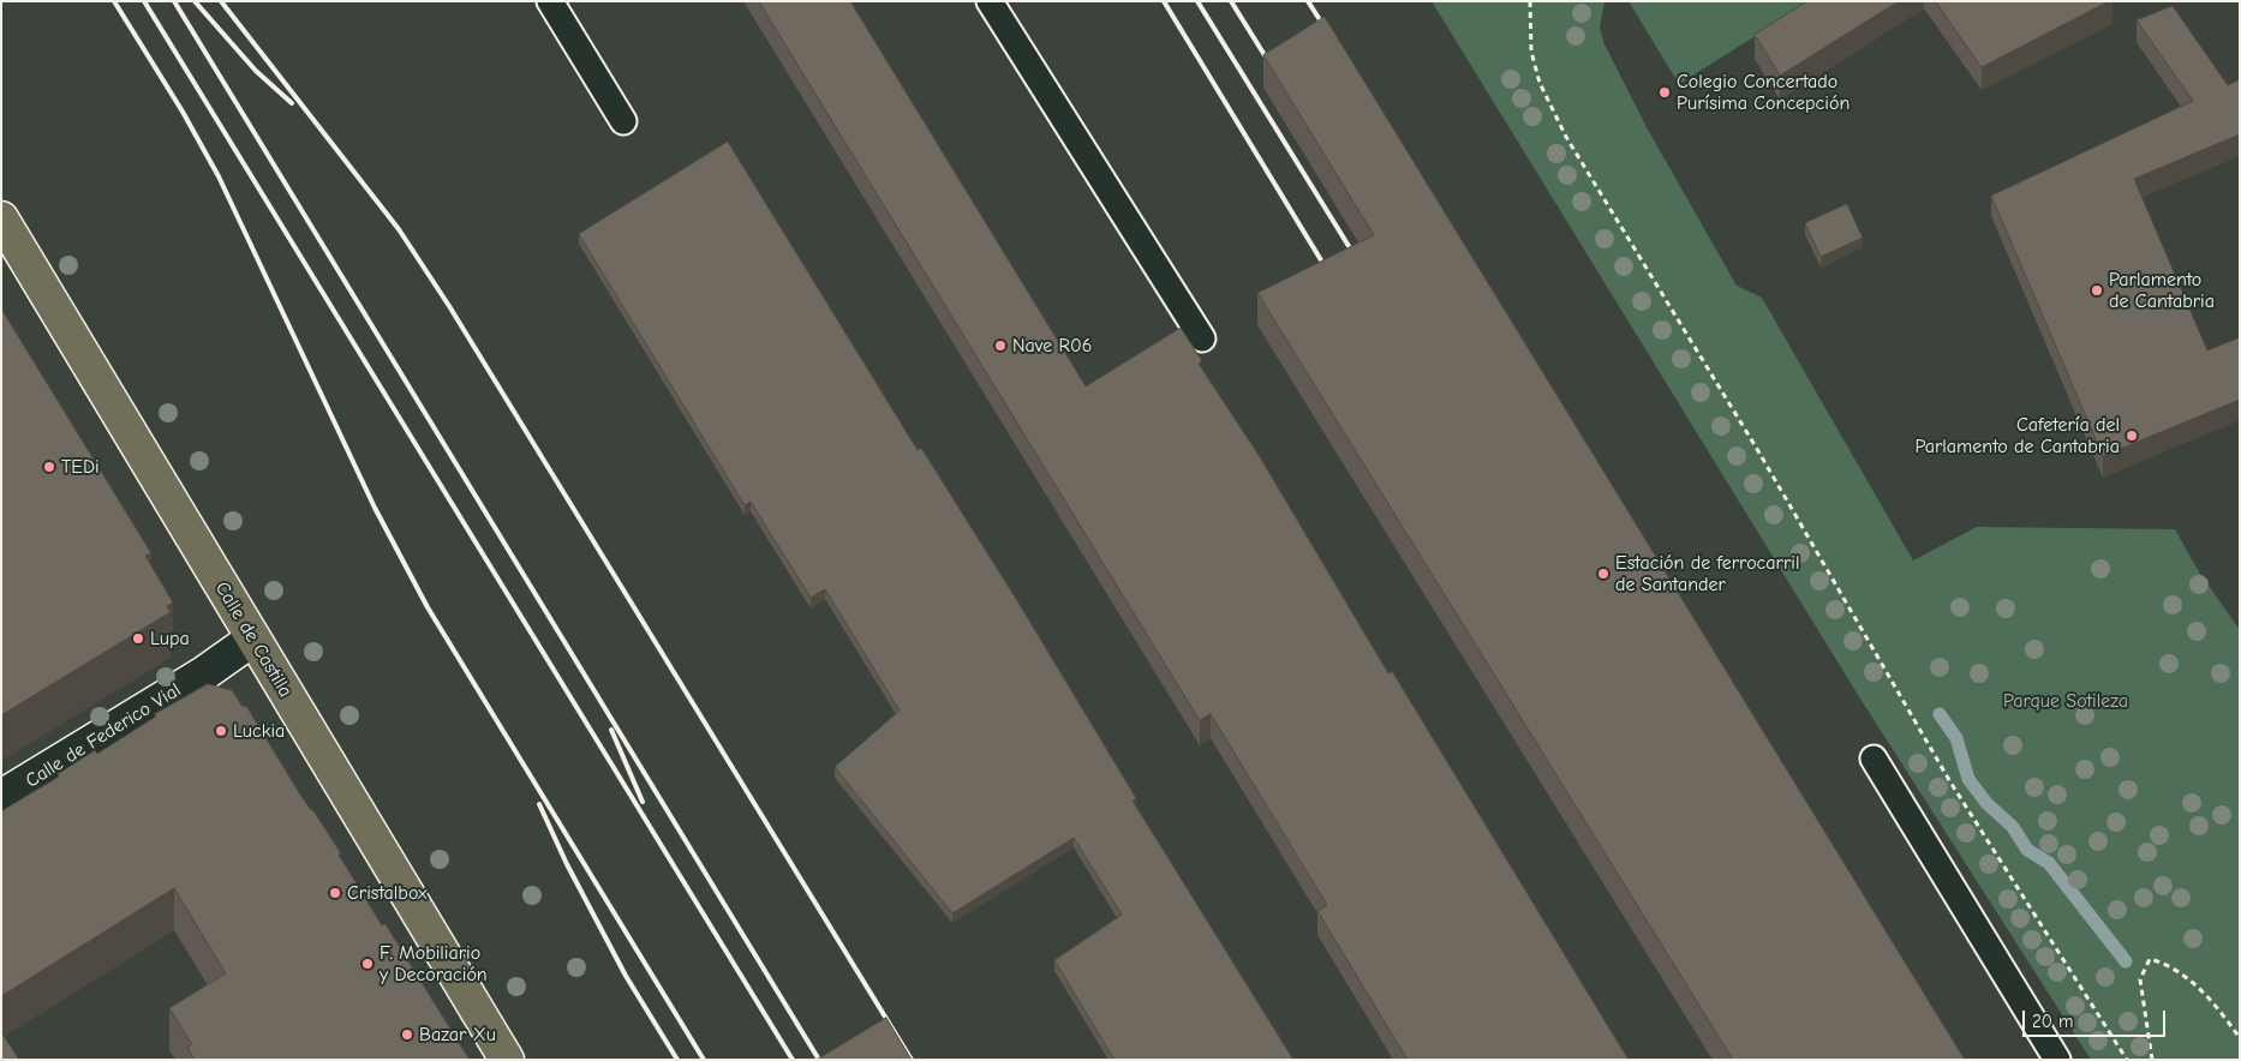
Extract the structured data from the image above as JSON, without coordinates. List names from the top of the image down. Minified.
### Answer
{"streets":{"main road":["Calle de Castilla"],"street":["Calle de Federico Vial"]},"crossings":[["Calle de Castilla","Calle de Federico Vial"]],"parks":["Parque Sotileza"],"places":["Colegio Concertado Purísima Concepción","Parlamento de Cantabria","Nave R06","Cafetería del Parlamento de Cantabria","TEDi","Estación de ferrocarril de Santander","Lupa","Luckia","Cristalbox","F. Mobiliario y Decoración","Bazar Xu"],"scale_bar":"20 m"}
